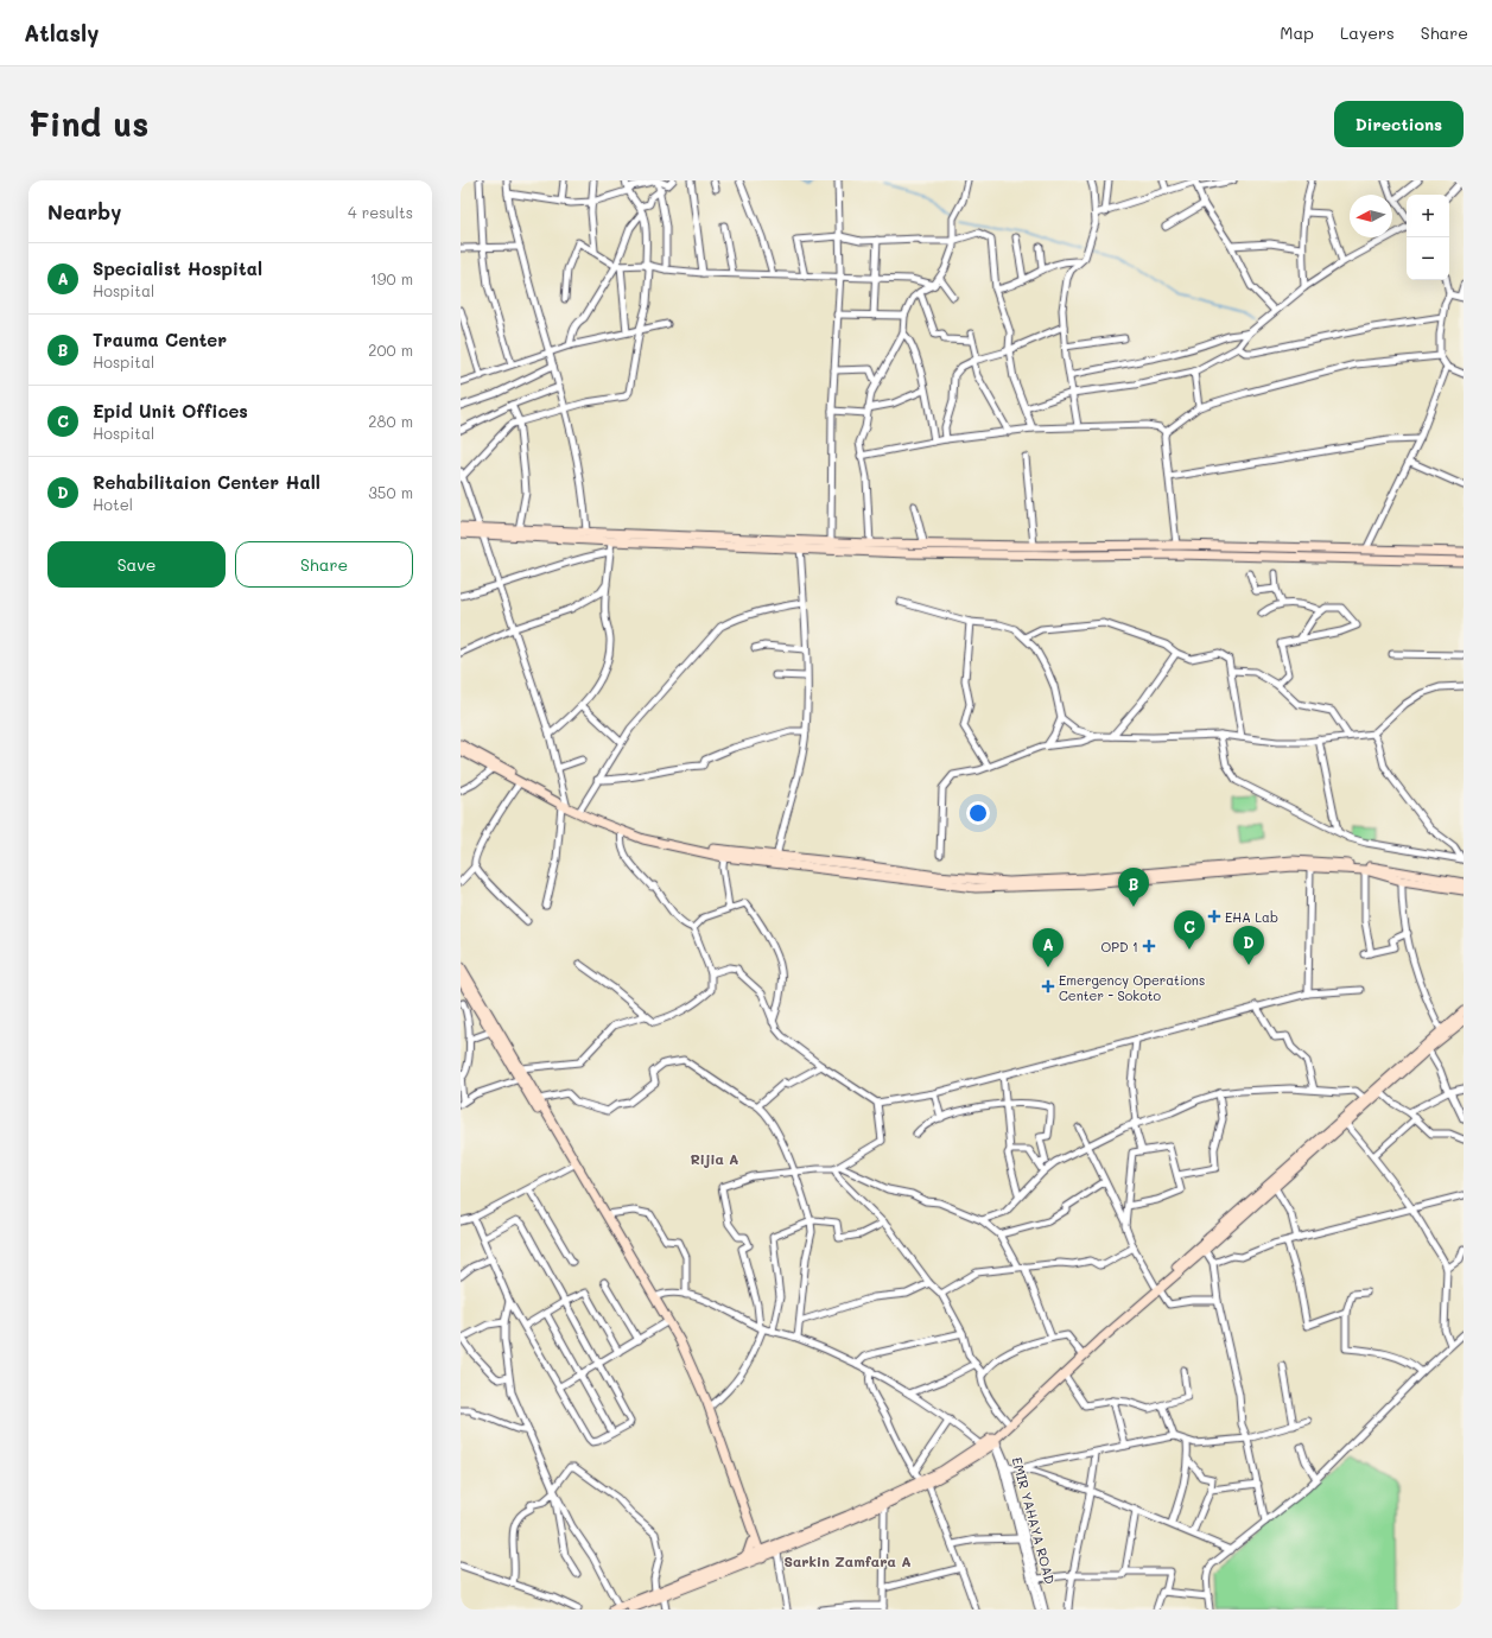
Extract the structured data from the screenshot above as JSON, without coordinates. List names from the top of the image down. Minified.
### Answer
{"streets":{"street":["EMIR YAHAYA ROAD"]},"districts":["Rijia A","Sarkin Zamfara A"],"places":{"health":["EHA Lab","OPD 1","Emergency Operations Center - Sokoto"]},"north":"left","page":{"header":"Atlasly","nav":["Map","Layers","Share"],"buttons":["Directions",["Save","Share"]],"title":"Find us","heading":["Nearby","4 results"],"map_buttons":["+","−"],"list":[{"mark":"A","name":"Specialist Hospital","note":"Hospital","value":"190 m"},{"mark":"B","name":"Trauma Center","note":"Hospital","value":"200 m"},{"mark":"C","name":"Epid Unit Offices","note":"Hospital","value":"280 m"},{"mark":"D","name":"Rehabilitaion Center Hall","note":"Hotel","value":"350 m"}],"pins":["B","C","D","A"]}}
